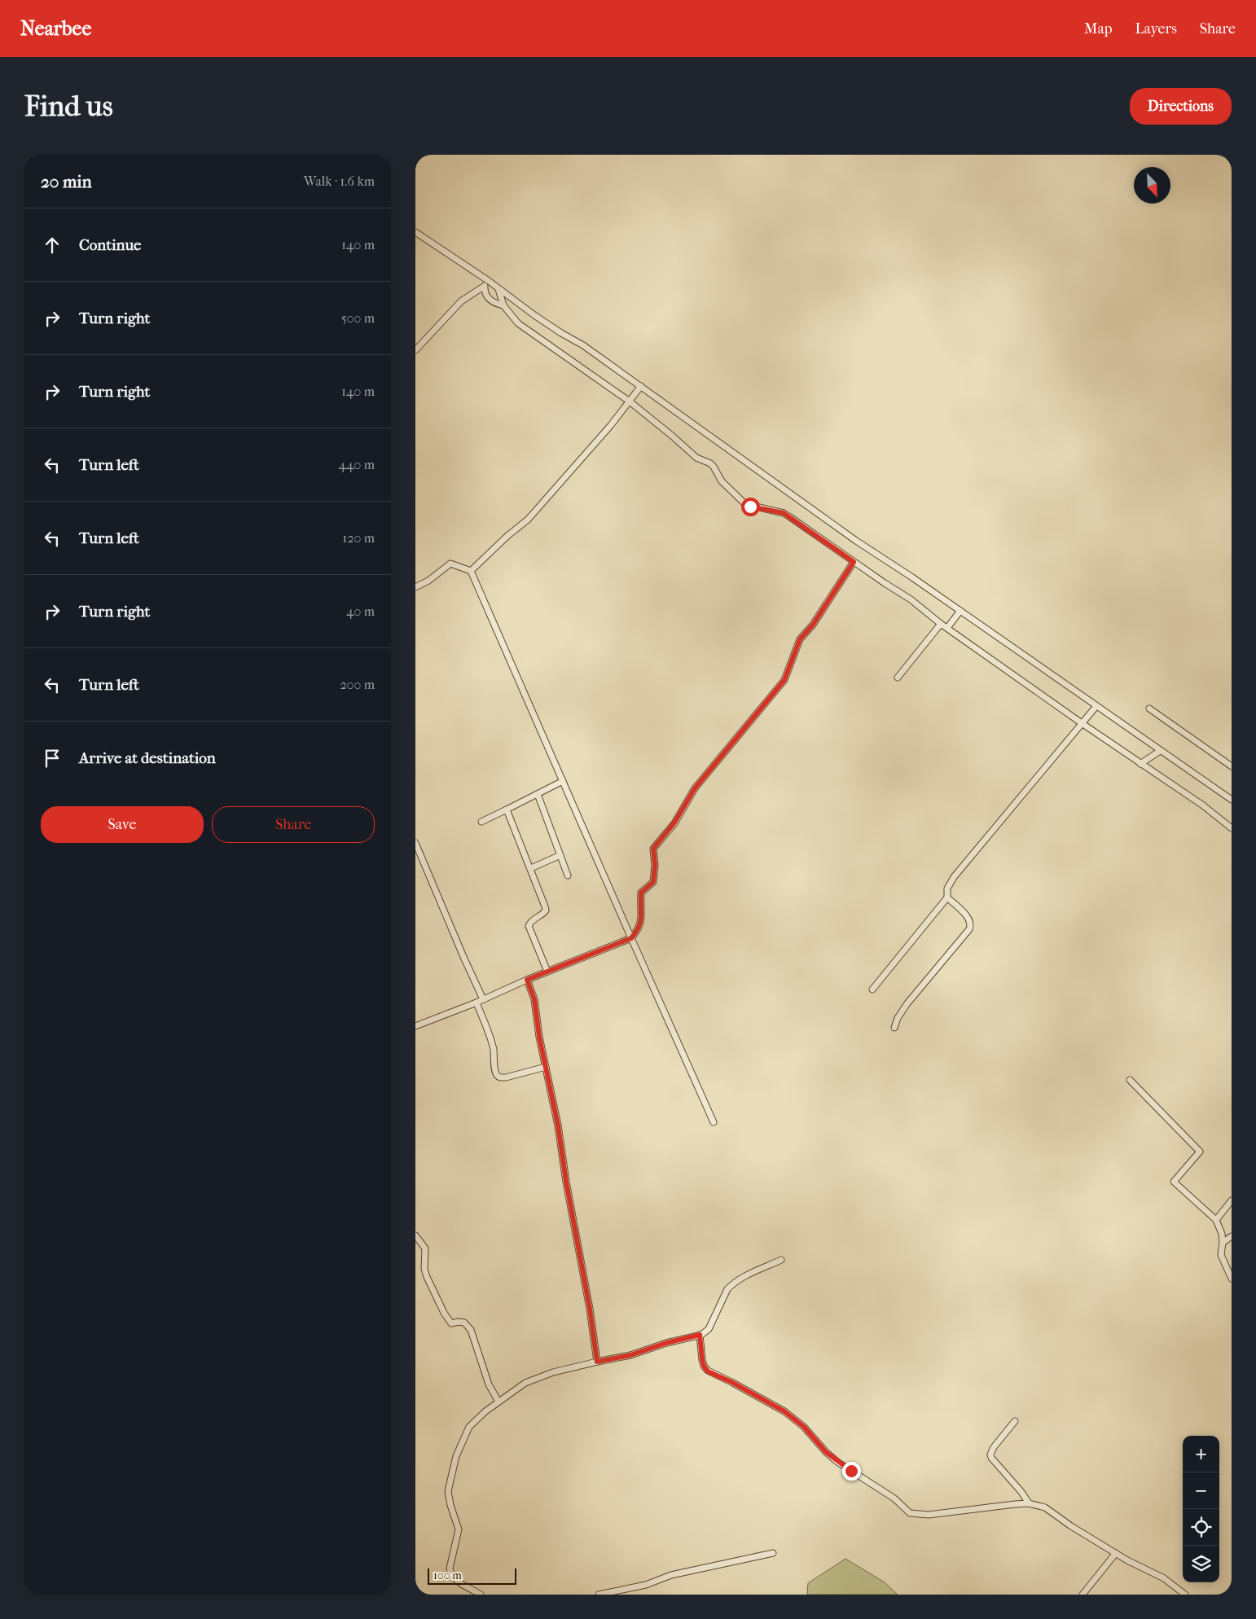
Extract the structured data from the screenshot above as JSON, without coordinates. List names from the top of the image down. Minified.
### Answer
{"scale_bar":"100 m","north":"bottom right","page":{"header":"Nearbee","nav":["Map","Layers","Share"],"buttons":["Directions",["Save","Share"]],"title":"Find us","heading":["20 min","Walk · 1.6 km"],"list":[["Continue","140 m"],["Turn right","500 m"],["Turn right","140 m"],["Turn left","440 m"],["Turn left","120 m"],["Turn right","40 m"],["Turn left","200 m"],"Arrive at destination"],"map_buttons":["+","−"],"scale":"100 m"}}
